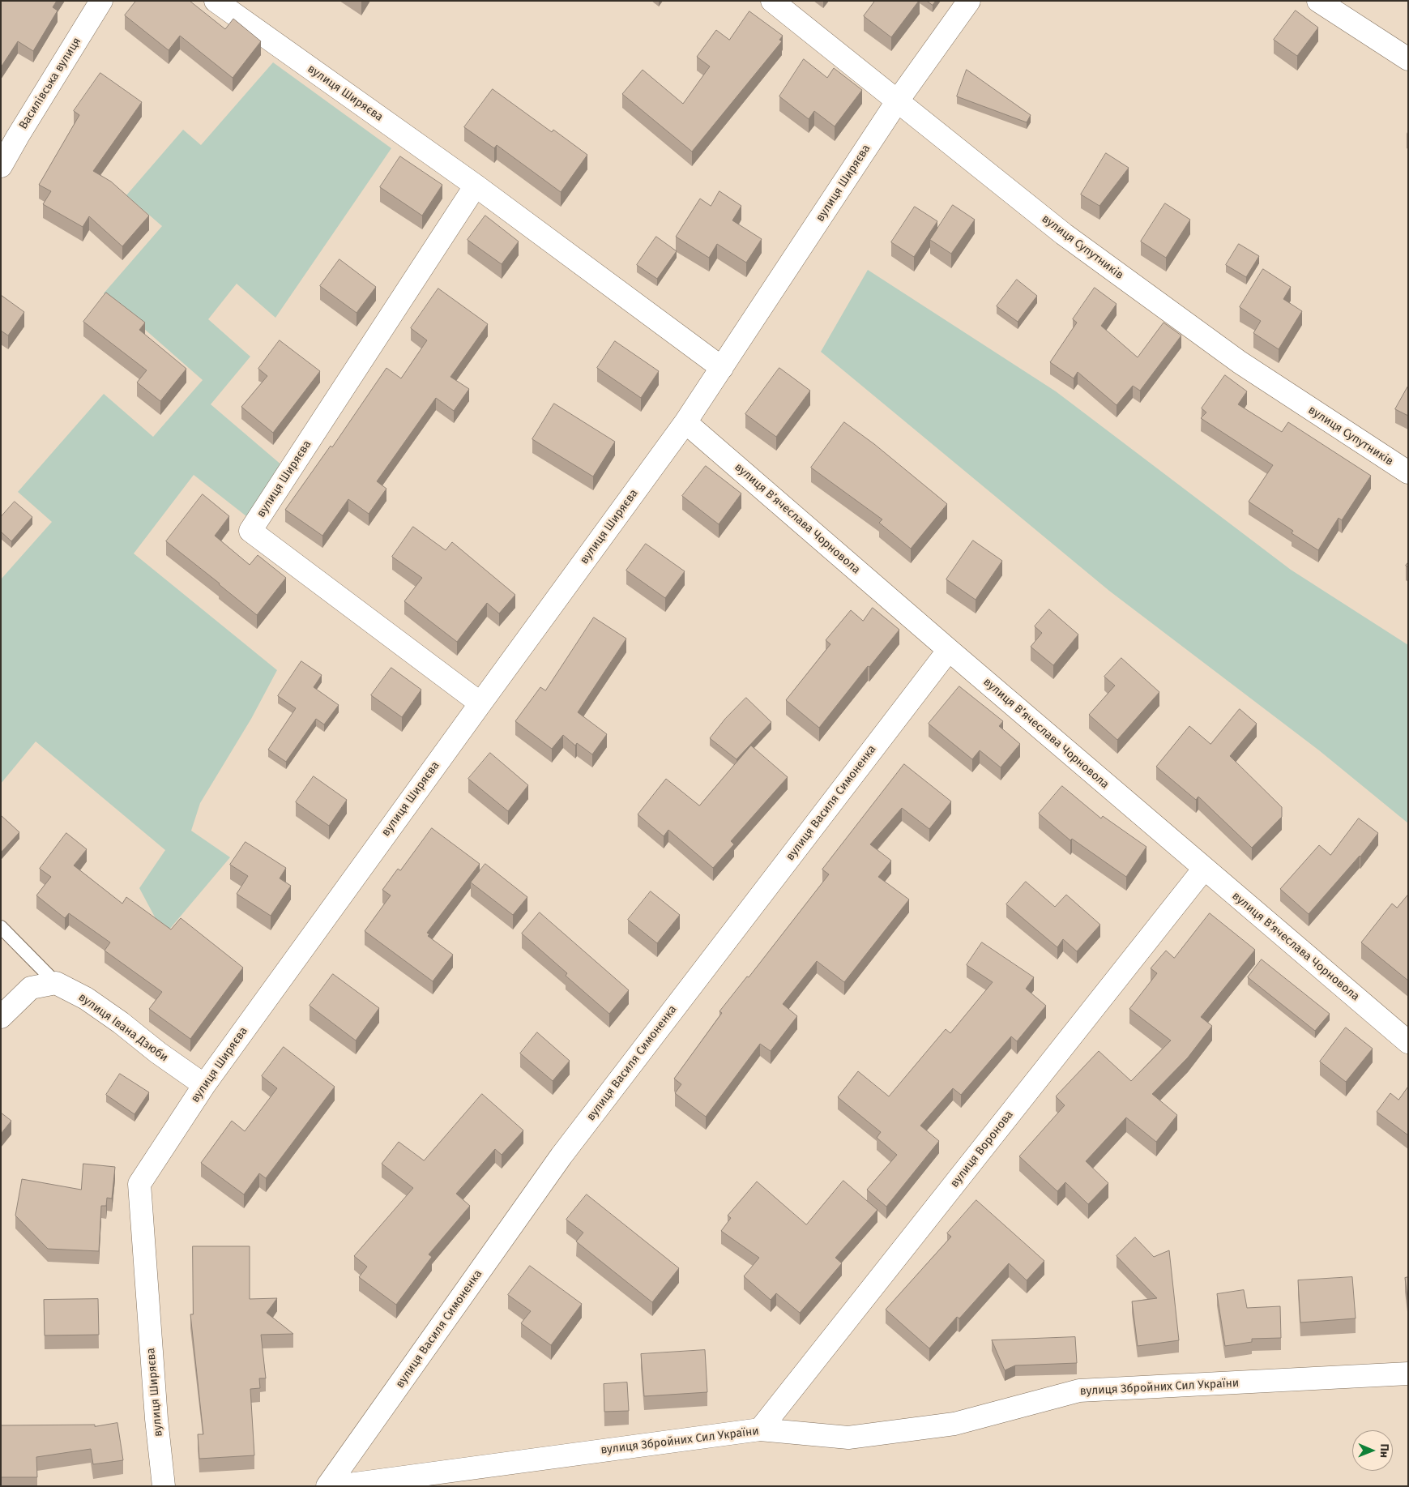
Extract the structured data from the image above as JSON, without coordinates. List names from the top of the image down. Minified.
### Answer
{"streets":{"street":["Василівська вулиця","вулиця Ширяєва","вулиця Супутників","вулиця Вʼячеслава Чорновола","вулиця Василя Симоненка","вулиця Івана Дзюби","вулиця Воронова","вулиця Збройних Сил України"]},"crossings":[["вулиця Ширяєва","вулиця Супутників"],["вулиця Ширяєва","вулиця Вʼячеслава Чорновола"],["вулиця Ширяєва","вулиця Івана Дзюби"],["вулиця Вʼячеслава Чорновола","вулиця Василя Симоненка"],["вулиця Вʼячеслава Чорновола","вулиця Воронова"],["вулиця Воронова","вулиця Збройних Сил України"]],"north":"right"}
